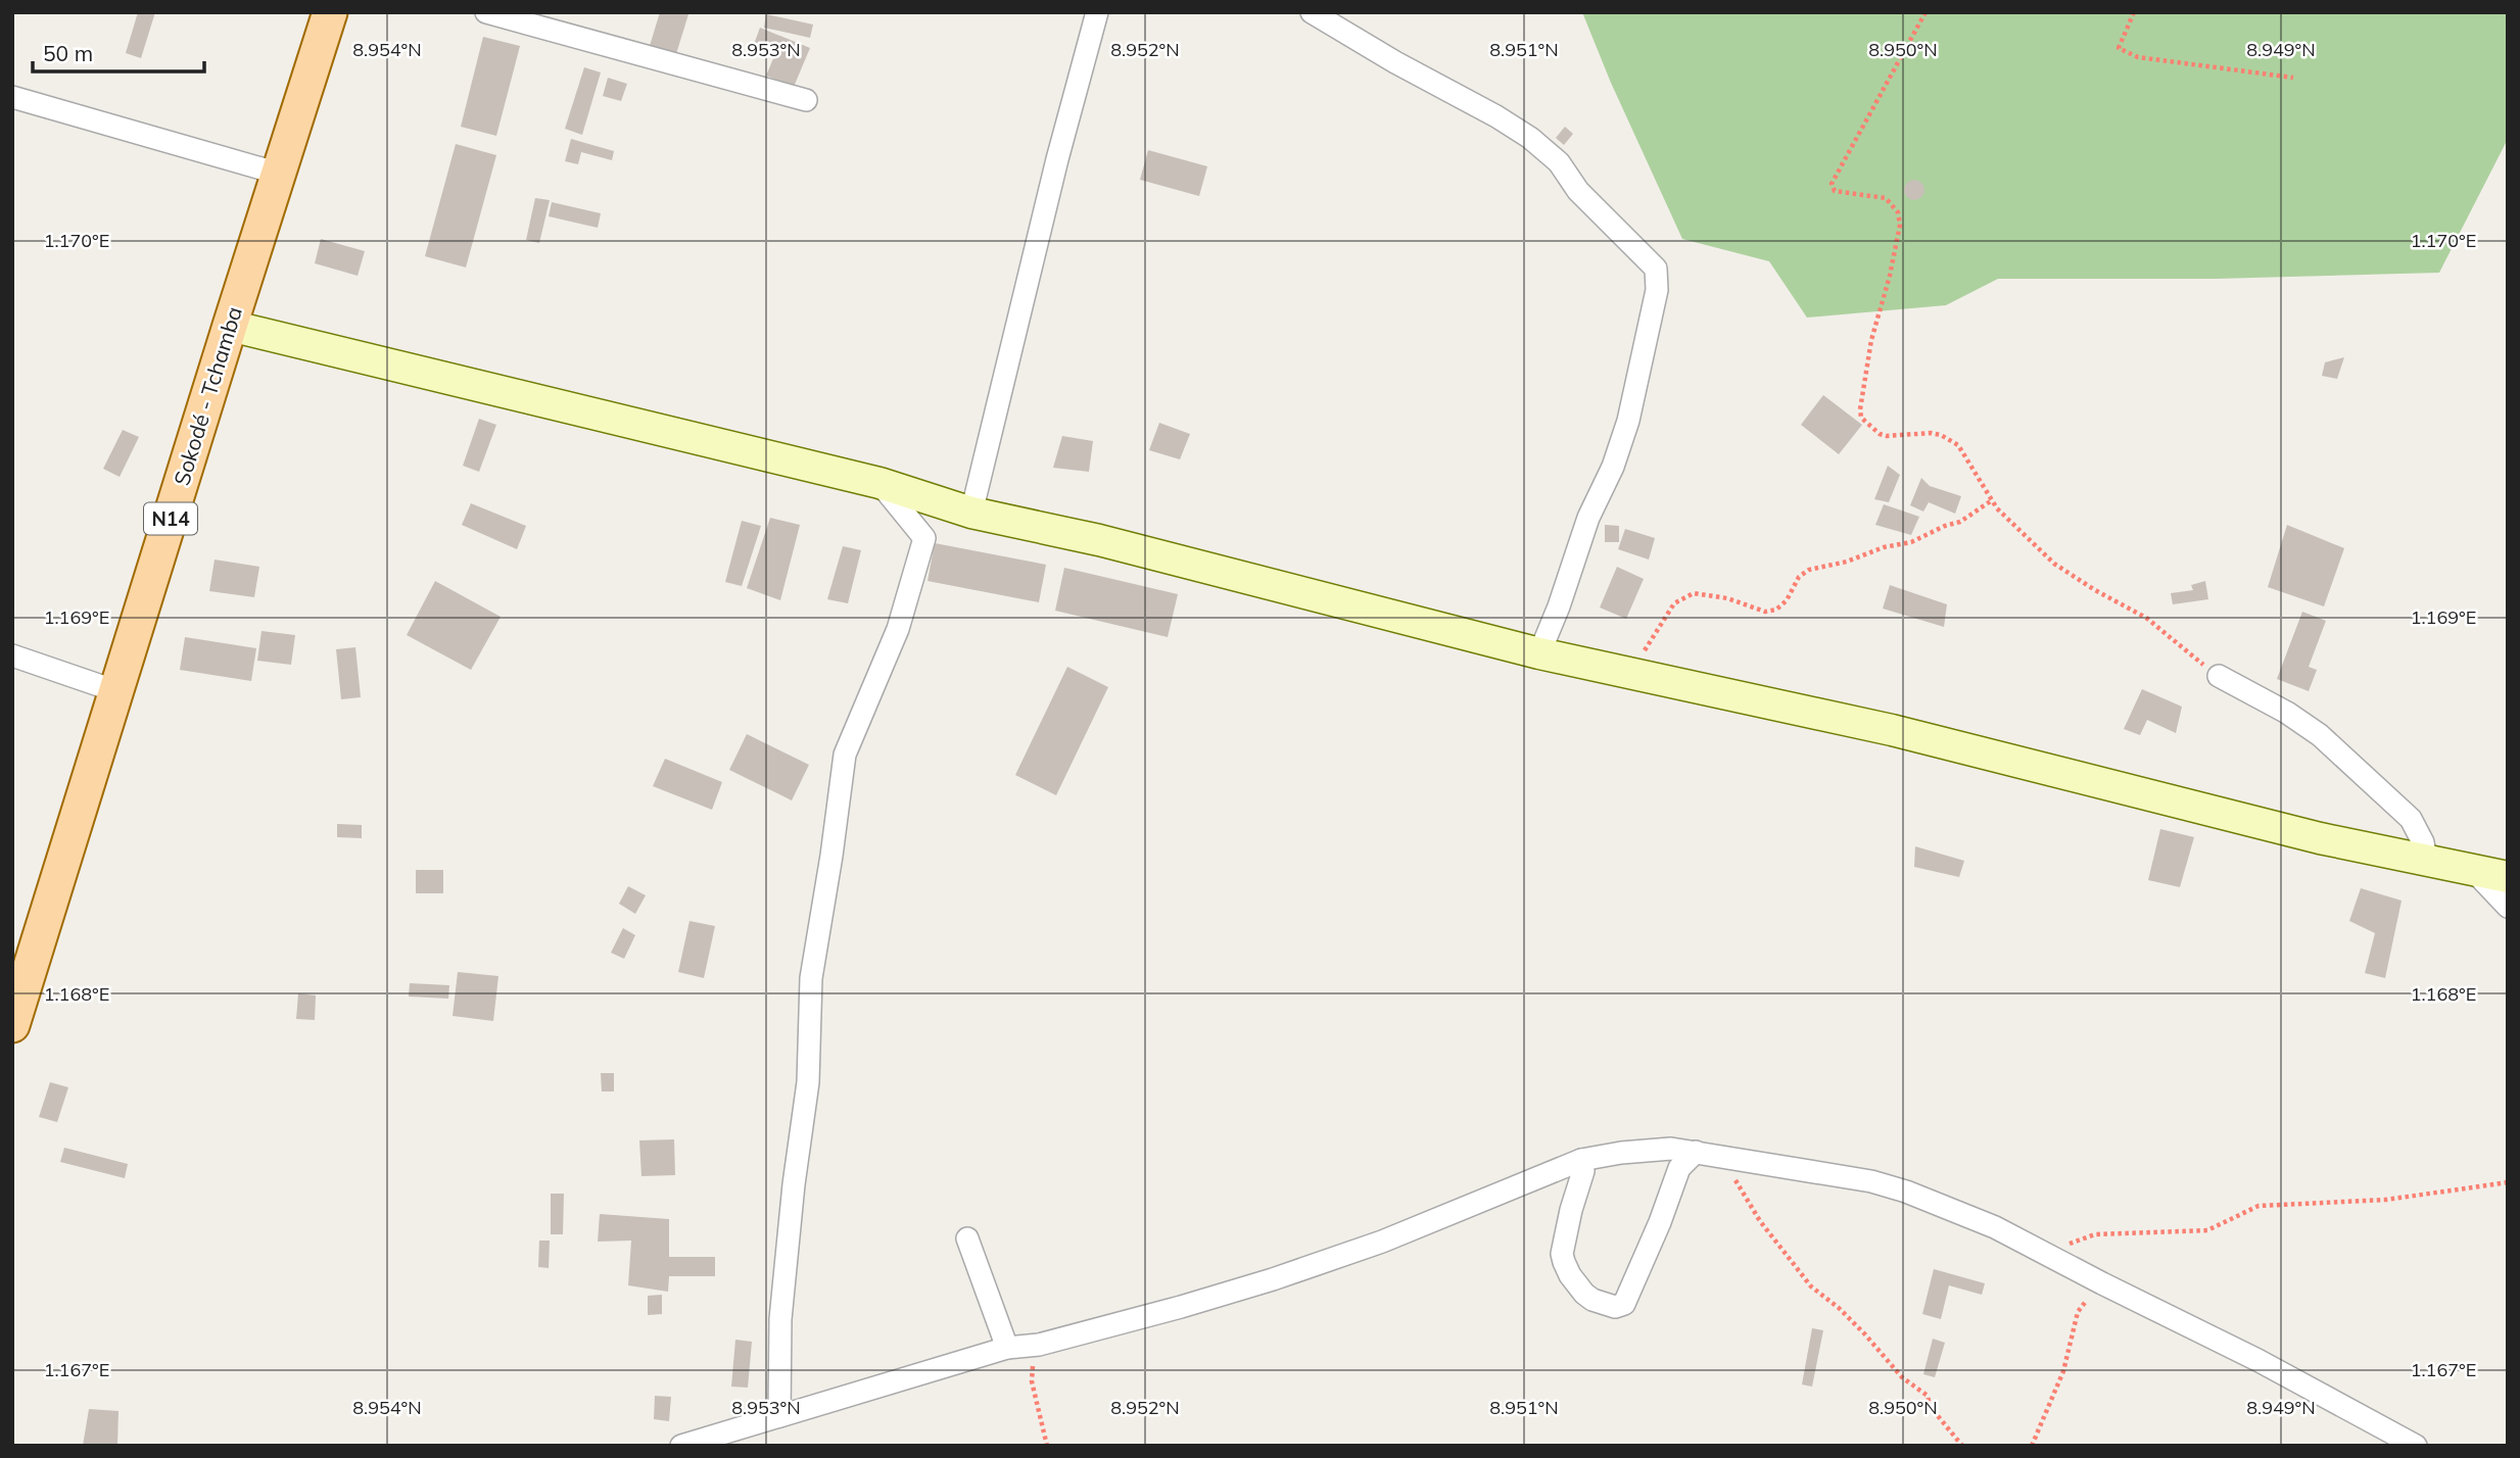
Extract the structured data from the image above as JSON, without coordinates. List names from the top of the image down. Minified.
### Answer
{"streets":{"main road":["Sokodé - Tchamba","N14"]},"scale_bar":"50 m","coordinates":["8.954°N","8.953°N","8.952°N","8.951°N","8.950°N","8.949°N","1.170°E","1.169°E","1.168°E","1.167°E"]}
